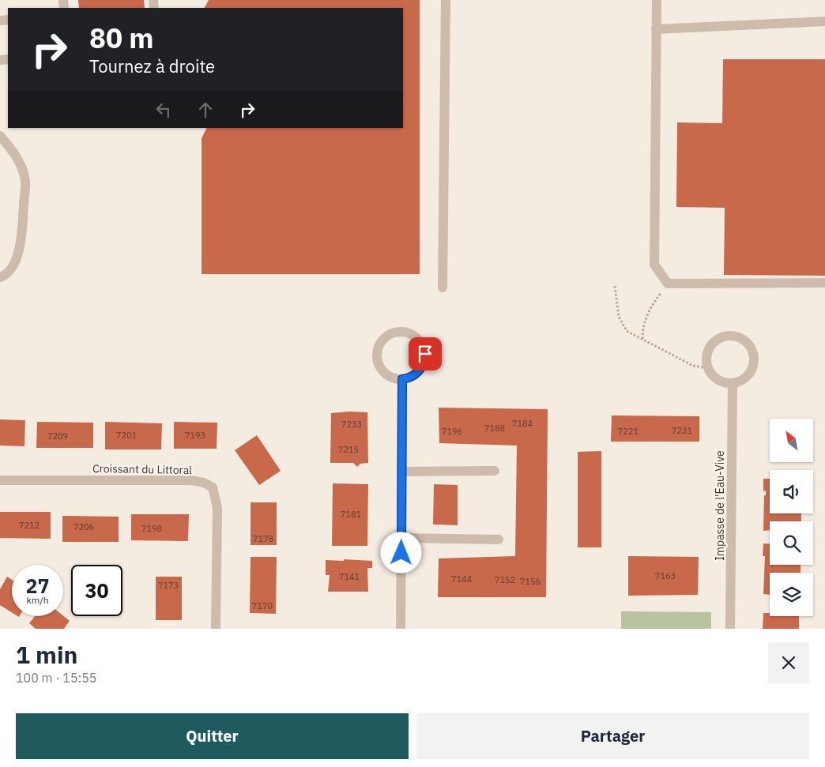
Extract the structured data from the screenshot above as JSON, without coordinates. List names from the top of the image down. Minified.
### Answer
{"streets":{"street":["Croissant du Littoral","Impasse de l'Eau-Vive"]},"house_numbers":["7184","7233","7188","7231","7196","7221","7201","7193","7209","7215","7181","7212","7206","7198","7178","7163","7141","7144","7152","7156","7173","7170"],"north":"top left","page":{"turn":["80 m","Tournez à droite"],"speed":"27 km/h","limit":"30","heading":["1 min","100 m · 15:55"],"buttons":["Quitter","Partager"]}}
